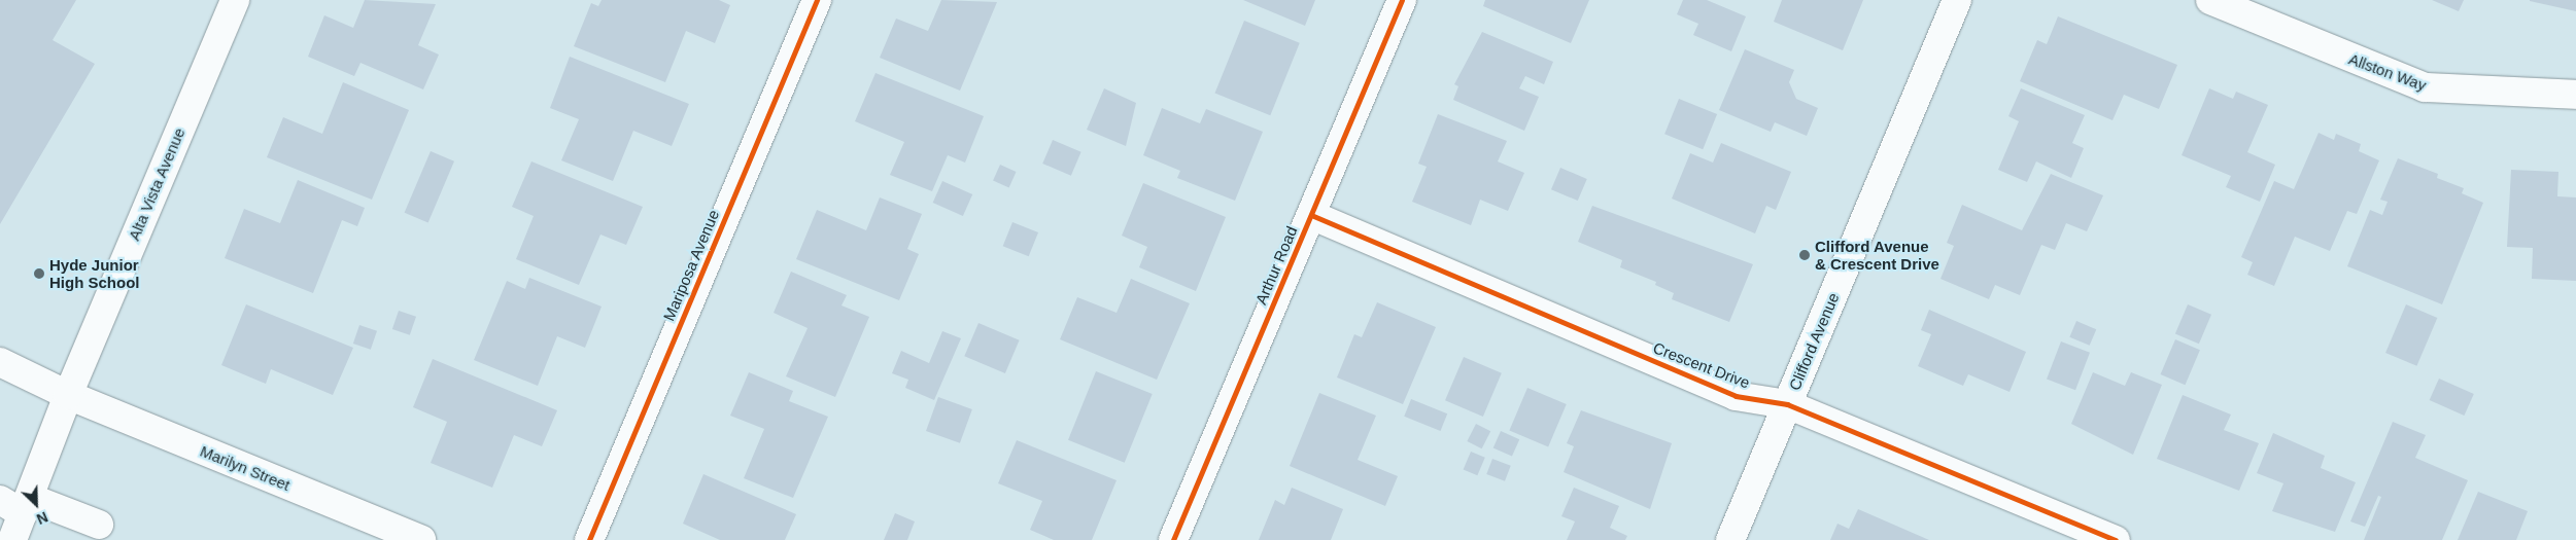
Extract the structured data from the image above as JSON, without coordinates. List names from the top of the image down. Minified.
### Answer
{"streets":{"street":["Allston Way","Alta Vista Avenue","Mariposa Avenue","Arthur Road","Clifford Avenue","Crescent Drive","Marilyn Street"]},"crossings":[["Alta Vista Avenue","Marilyn Street"],["Arthur Road","Crescent Drive"],["Clifford Avenue","Crescent Drive"]],"places":["Clifford Avenue & Crescent Drive","Hyde Junior High School"],"north":"bottom right"}
